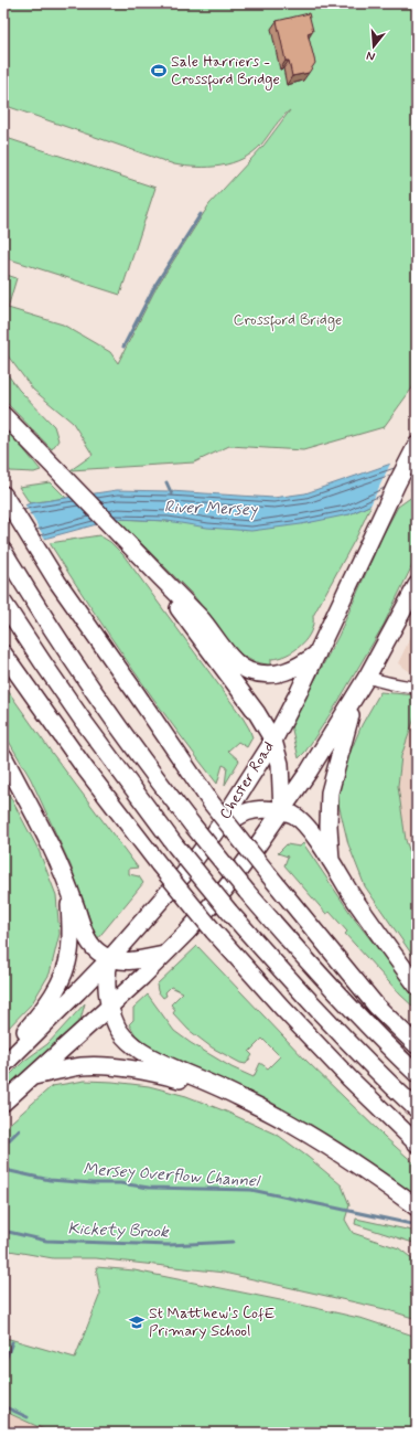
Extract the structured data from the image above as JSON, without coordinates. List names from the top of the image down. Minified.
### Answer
{"streets":{"highway":["Chester Road"]},"water":["River Mersey","Mersey Overflow Channel","Kickety Brook"],"parks":["Crossford Bridge"],"places":{"sports":["Sale Harriers - Crossford Bridge"],"school or university":["St Matthew's CofE Primary School"]},"north":"bottom"}
